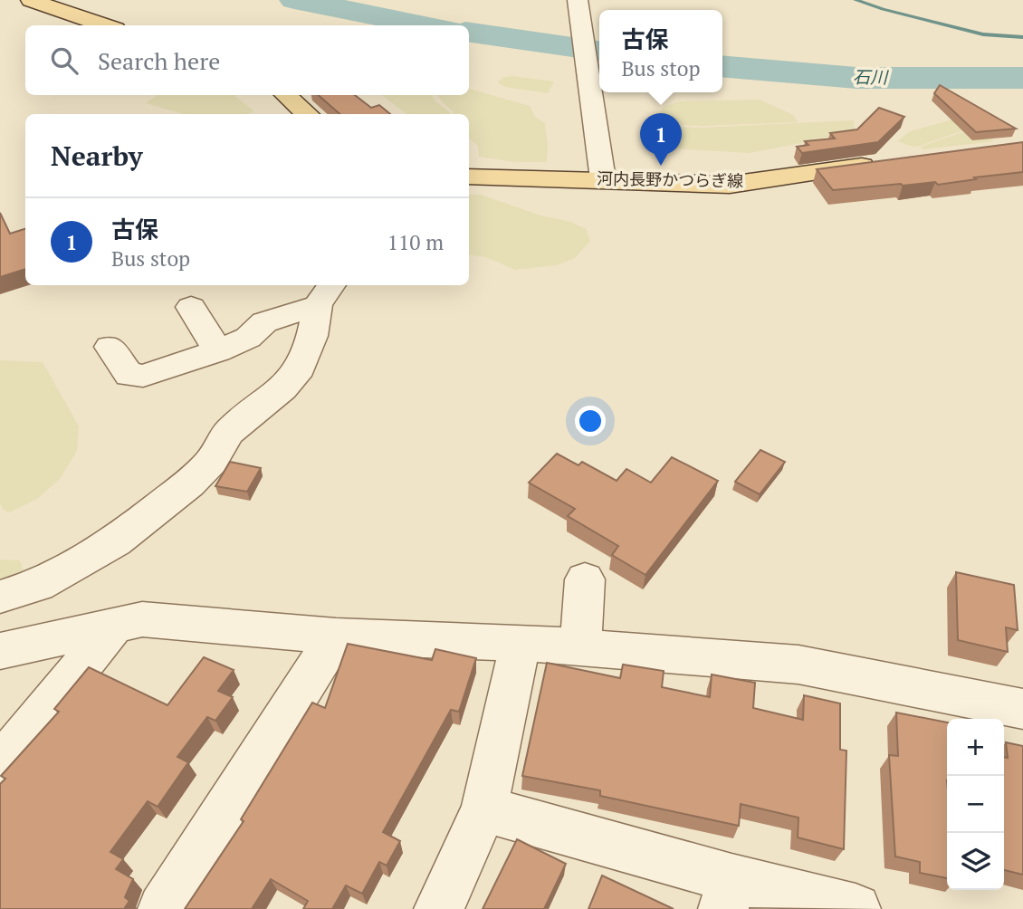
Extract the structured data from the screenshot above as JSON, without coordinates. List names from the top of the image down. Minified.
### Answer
{"streets":{"main road":["河内長野かつらぎ線"]},"water":["石川"],"page":{"popup":["古保","Bus stop"],"search":"Search here","pins":"1","heading":"Nearby","list":[{"mark":"1","name":"古保","note":"Bus stop","value":"110 m"}],"map_buttons":["+","−"]}}
